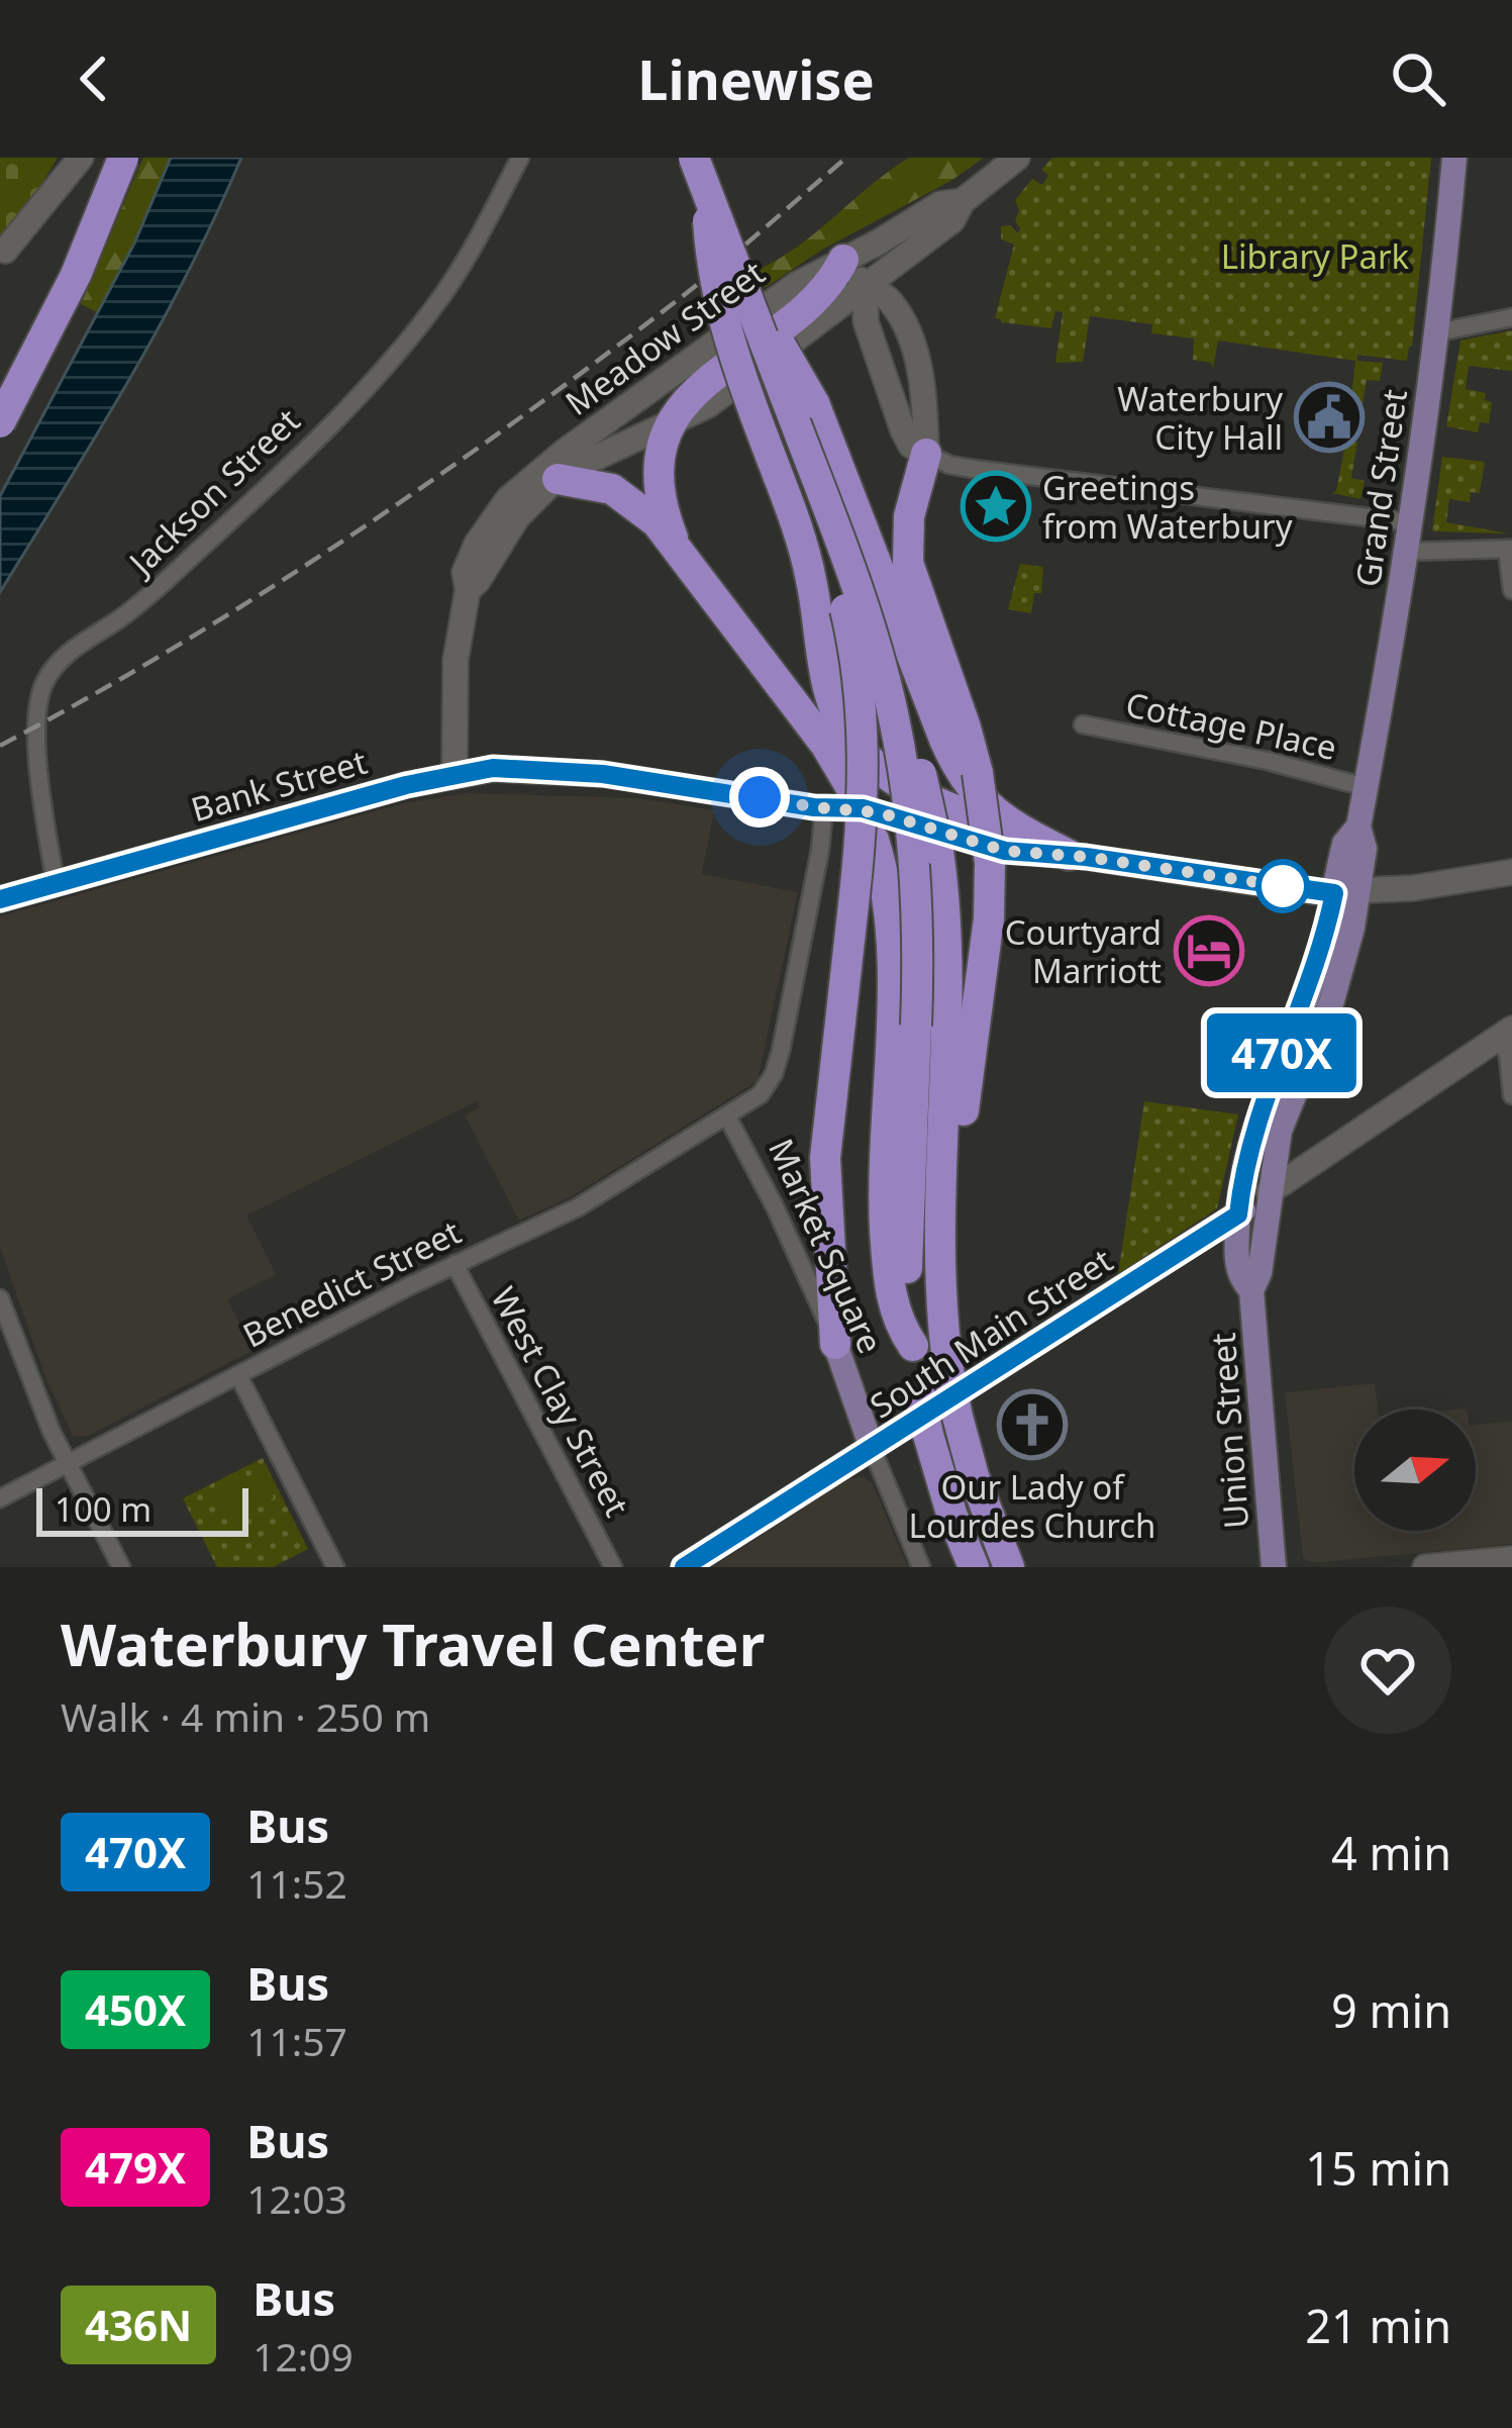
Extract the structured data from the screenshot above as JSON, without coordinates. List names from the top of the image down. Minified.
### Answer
{"streets":{"main road":["Meadow Street","Grand Street","Bank Street","Market Square","South Main Street","Union Street"],"street":["Jackson Street","Cottage Place","Benedict Street","West Clay Street"]},"crossings":[["Meadow Street","Bank Street"],["Grand Street","Cottage Place"],["Grand Street","Bank Street"],["Grand Street","South Main Street"],["Grand Street","Union Street"],["Jackson Street","Bank Street"],["Bank Street","Market Square"],["Market Square","Benedict Street"],["Market Square","South Main Street"],["Benedict Street","West Clay Street"],["South Main Street","Union Street"]],"parks":["Library Park"],"places":{"public building":["Waterbury City Hall"],"place":["Greetings from Waterbury"],"hotel":["Courtyard Marriott"],"church":["Our Lady of Lourdes Church"]},"lines":["bus line 470X"],"scale_bar":"100 m","north":"right","page":{"header":"Linewise","on_map":"470X","scale":"100 m","heading":["Waterbury Travel Center","Walk · 4 min · 250 m"],"list":[{"mark":"470X","name":"Bus","note":"11:52","value":"4 min"},{"mark":"450X","name":"Bus","note":"11:57","value":"9 min"},{"mark":"479X","name":"Bus","note":"12:03","value":"15 min"},{"mark":"436N","name":"Bus","note":"12:09","value":"21 min"}]}}
